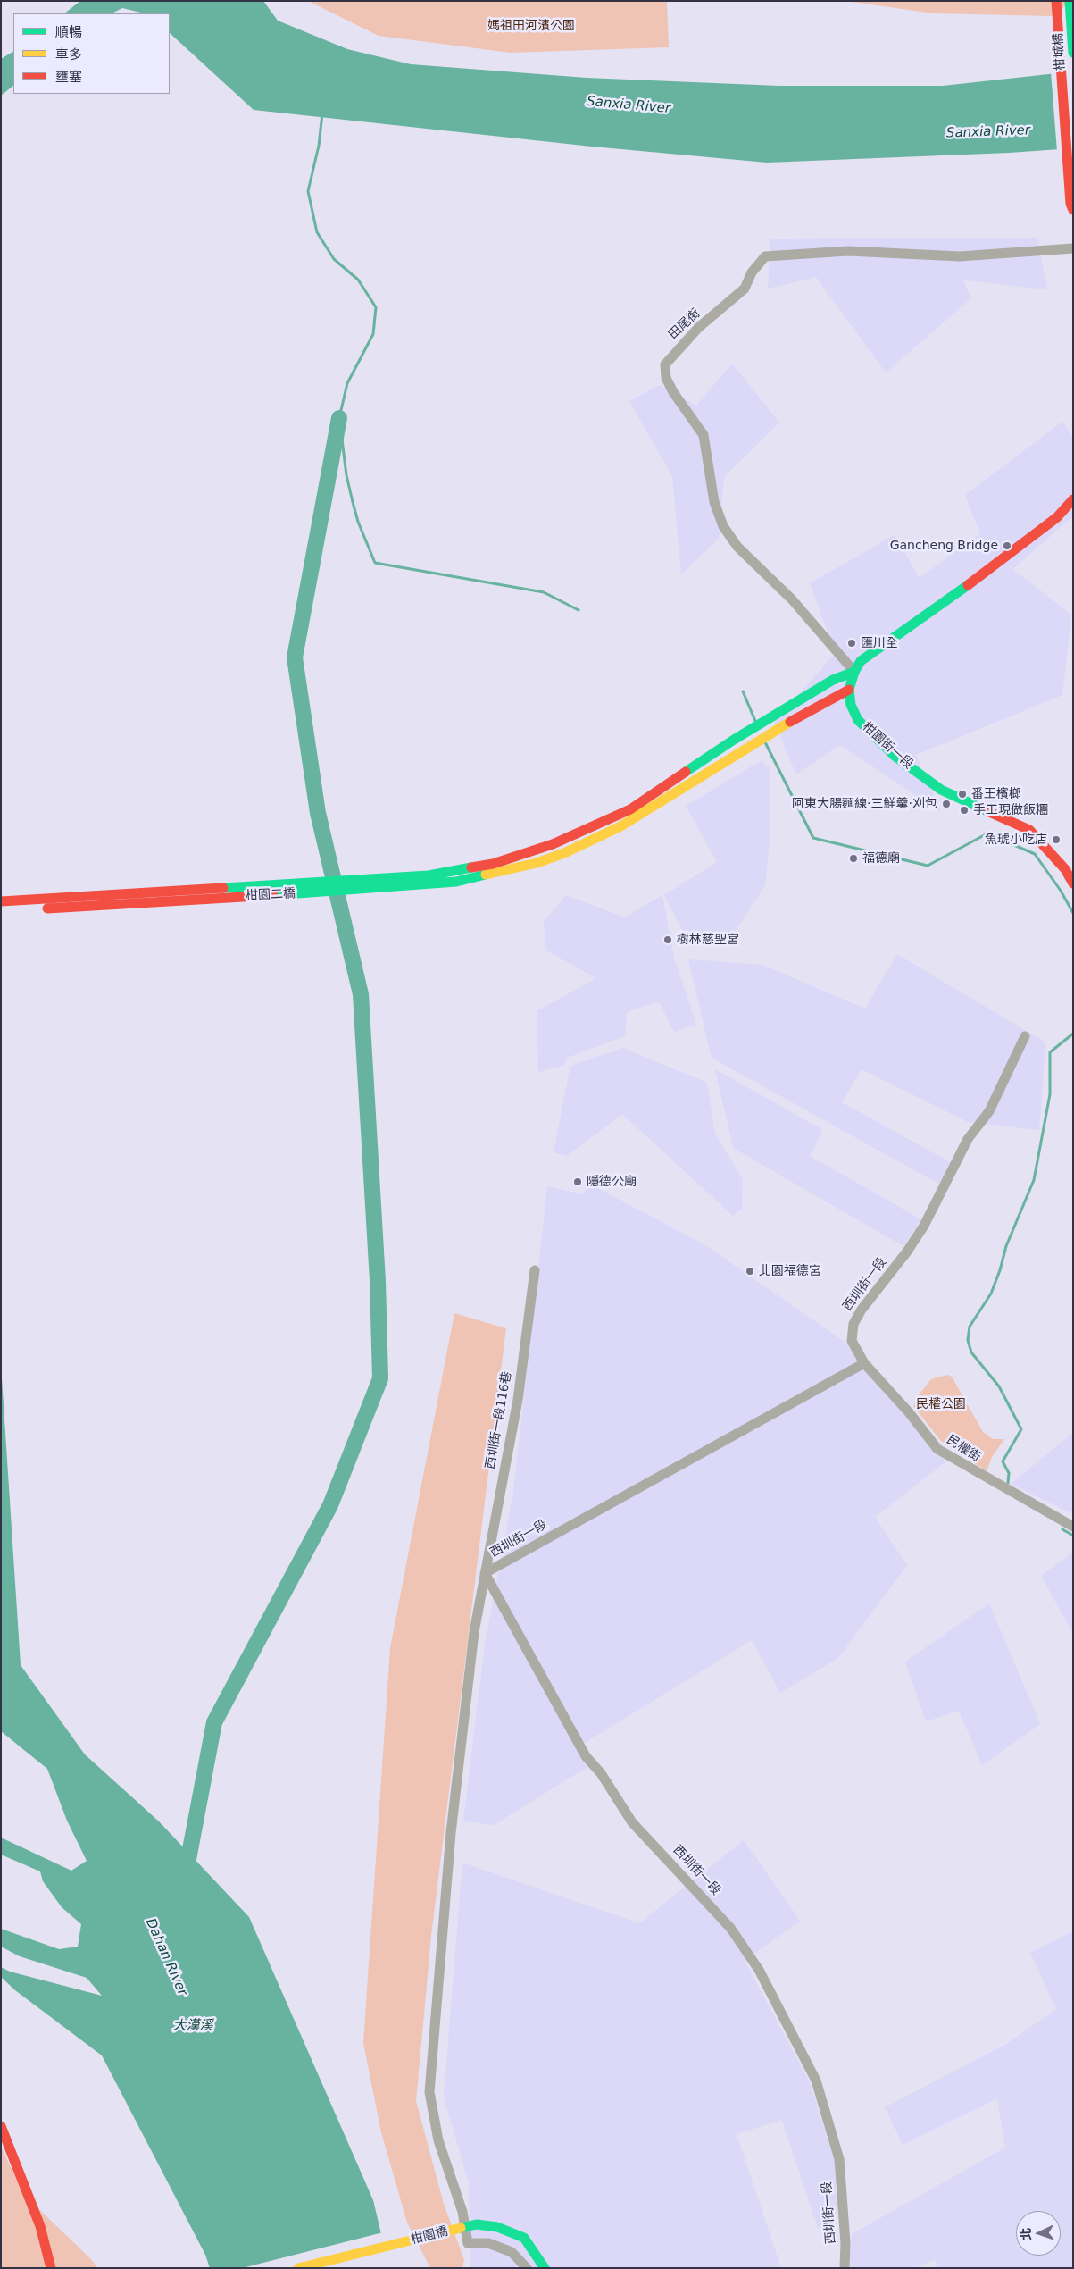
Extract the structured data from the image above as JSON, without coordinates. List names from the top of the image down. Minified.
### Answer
{"streets":{"street":["柑城橋","田尾街","柑園街一段","柑園二橋","西圳街一段","西圳街一段116巷","民權街","柑園橋"]},"crossings":[["田尾街","柑園街一段"],["田尾街","柑園二橋"],["柑園街一段","柑園二橋"],["西圳街一段","西圳街一段116巷"],["西圳街一段","民權街"]],"water":["Sanxia River","Dahan River","大漢溪"],"parks":["媽祖田河濱公園","民權公園"],"places":["Gancheng Bridge","匯川全","番王檳榔","阿東大腸麵線‧三鮮羹‧刈包","手工現做飯糰","魚琥小吃店","福德廟","樹林慈聖宮","隱德公廟","北園福德宮"],"legend":["順暢","車多","壅塞"],"north":"left"}
